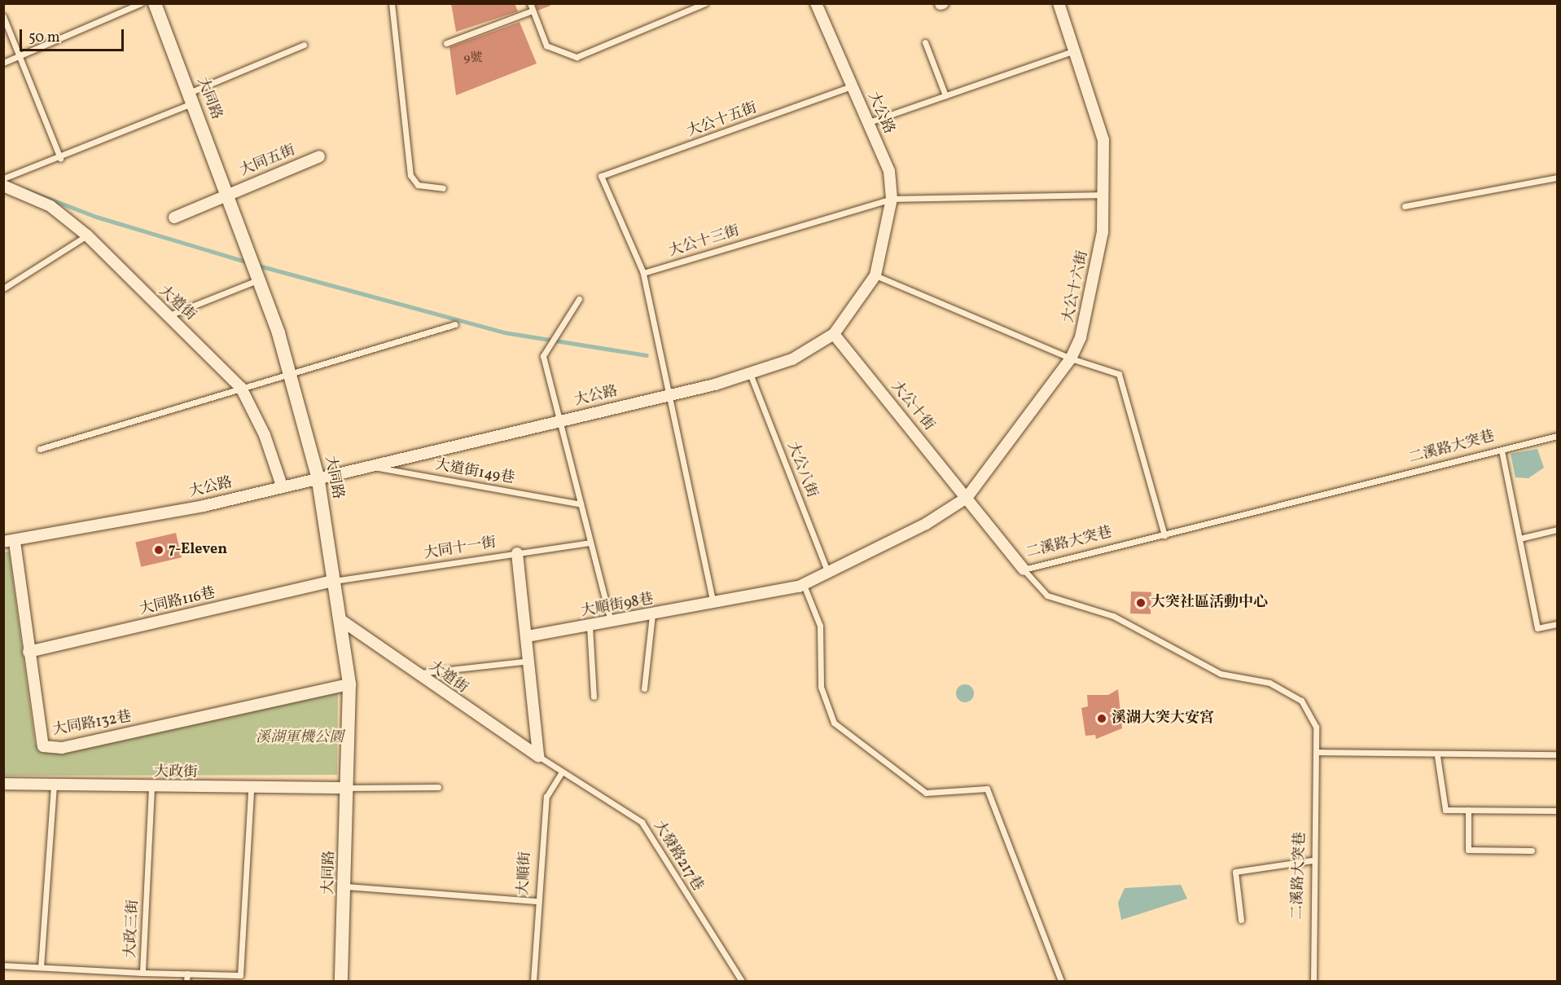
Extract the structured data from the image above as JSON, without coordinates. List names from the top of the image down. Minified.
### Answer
{"streets":{"street":["大同路","大公路","大同五街","大公十六街","大道街","大公十街","大同路116巷","大順街98巷","大同路132巷","大政街"],"lane":["大公十五街","大公十三街","二溪路大突巷","大公八街","大道街149巷","大同十一街","大發路217巷","大順街","大政三街"]},"crossings":[["大同路","大公路"],["大同路","大同五街"],["大同路","大道街"],["大同路","大同十一街"],["大同路","大同路116巷"],["大同路","大同路132巷"],["大同路","大政街"],["大公路","大公十五街"],["大公路","大公十三街"],["大公路","大道街"],["大公路","大公十街"],["大公路","大公八街"],["大公路","大道街149巷"],["大公路","大同路132巷"],["大公十五街","大公十三街"],["大公十三街","大公十六街"],["大公十六街","大公十街"],["大道街","大發路217巷"],["大公十街","二溪路大突巷"],["大同十一街","大同路116巷"],["大同路116巷","大同路132巷"],["大政街","大政三街"],["大發路217巷","大順街"]],"parks":["溪湖軍機公園"],"places":["7-Eleven","大突社區活動中心","溪湖大突大安宮"],"house_numbers":["9號"],"scale_bar":"50 m"}
